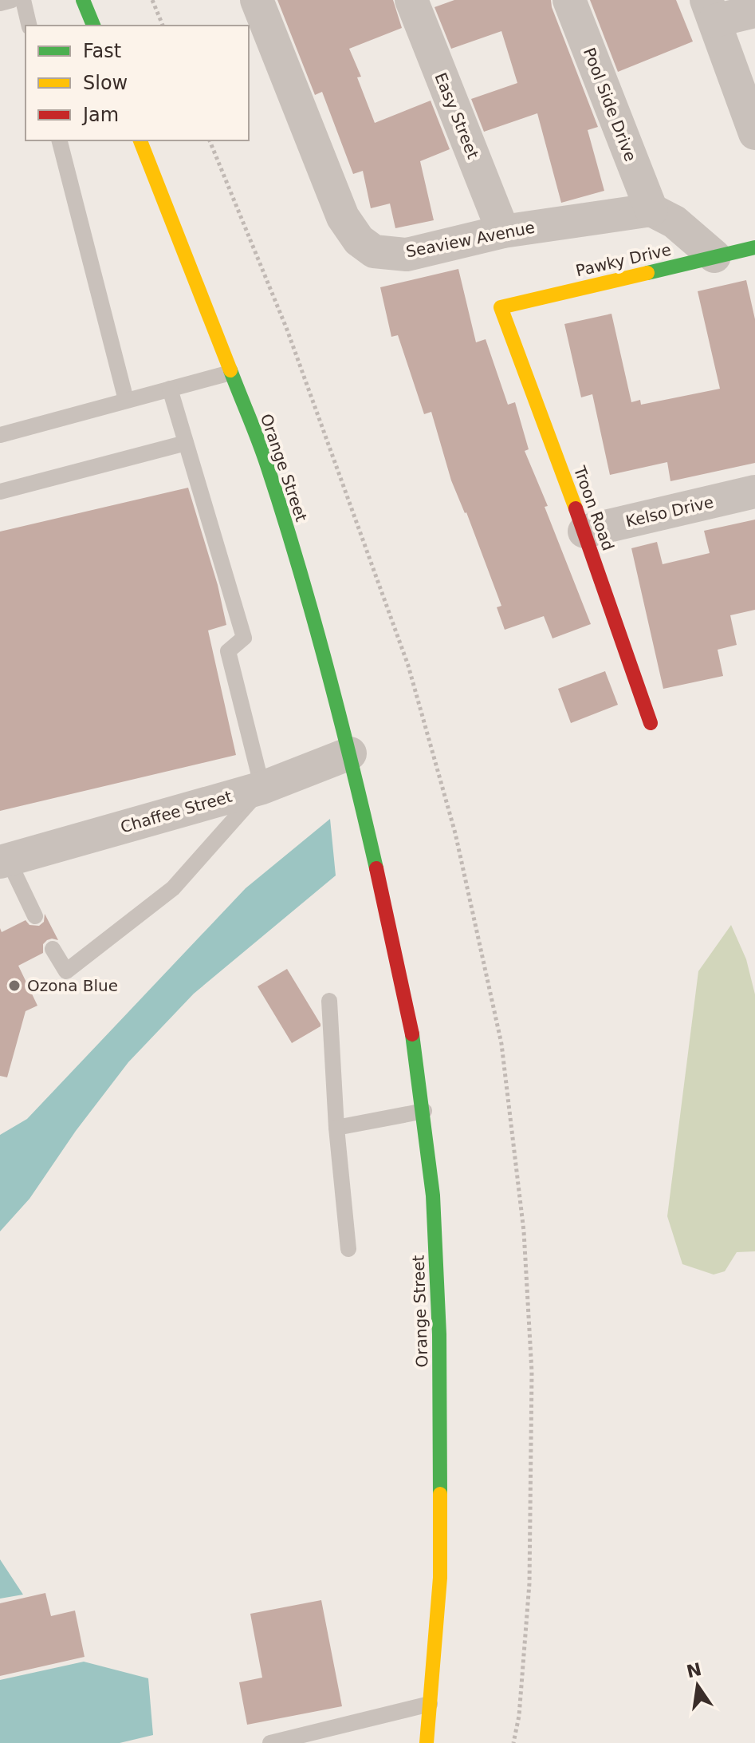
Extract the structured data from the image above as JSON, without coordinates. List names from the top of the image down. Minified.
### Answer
{"streets":{"street":["Pool Side Drive","Easy Street","Seaview Avenue","Pawky Drive","Orange Street","Troon Road","Kelso Drive","Chaffee Street"]},"crossings":[["Pool Side Drive","Seaview Avenue"],["Easy Street","Seaview Avenue"],["Pawky Drive","Troon Road"],["Orange Street","Chaffee Street"],["Troon Road","Kelso Drive"]],"places":["Ozona Blue"],"legend":["Fast","Slow","Jam"],"north":"top"}
